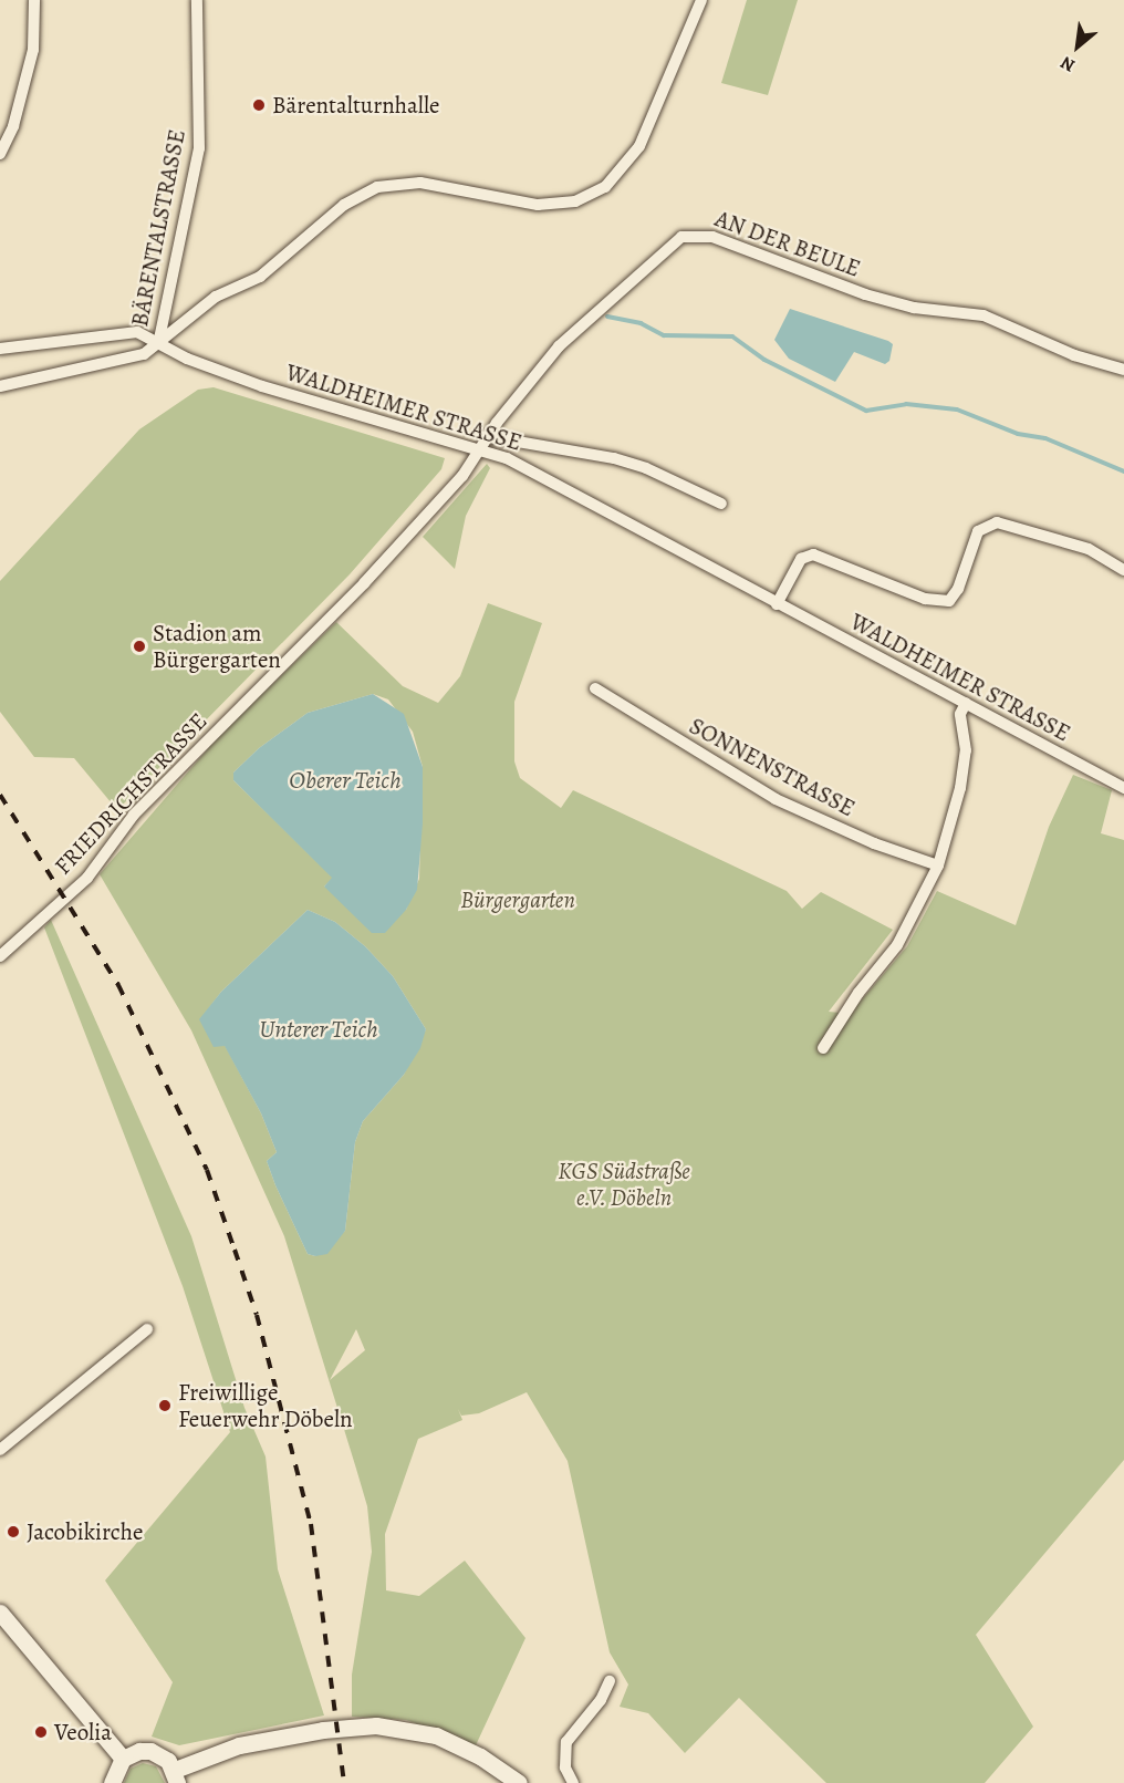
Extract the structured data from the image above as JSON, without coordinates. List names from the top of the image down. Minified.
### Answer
{"streets":{"street":["BÄRENTALSTRASSE","AN DER BEULE","WALDHEIMER STRASSE","SONNENSTRASSE","FRIEDRICHSTRASSE"]},"crossings":[["BÄRENTALSTRASSE","WALDHEIMER STRASSE"],["AN DER BEULE","WALDHEIMER STRASSE"],["AN DER BEULE","FRIEDRICHSTRASSE"],["WALDHEIMER STRASSE","FRIEDRICHSTRASSE"]],"water":["Oberer Teich","Unterer Teich"],"parks":["Bürgergarten","KGS Südstraße e.V. Döbeln"],"places":["Bärentalturnhalle","Stadion am Bürgergarten","Freiwillige Feuerwehr Döbeln","Jacobikirche","Veolia"],"north":"bottom left"}
